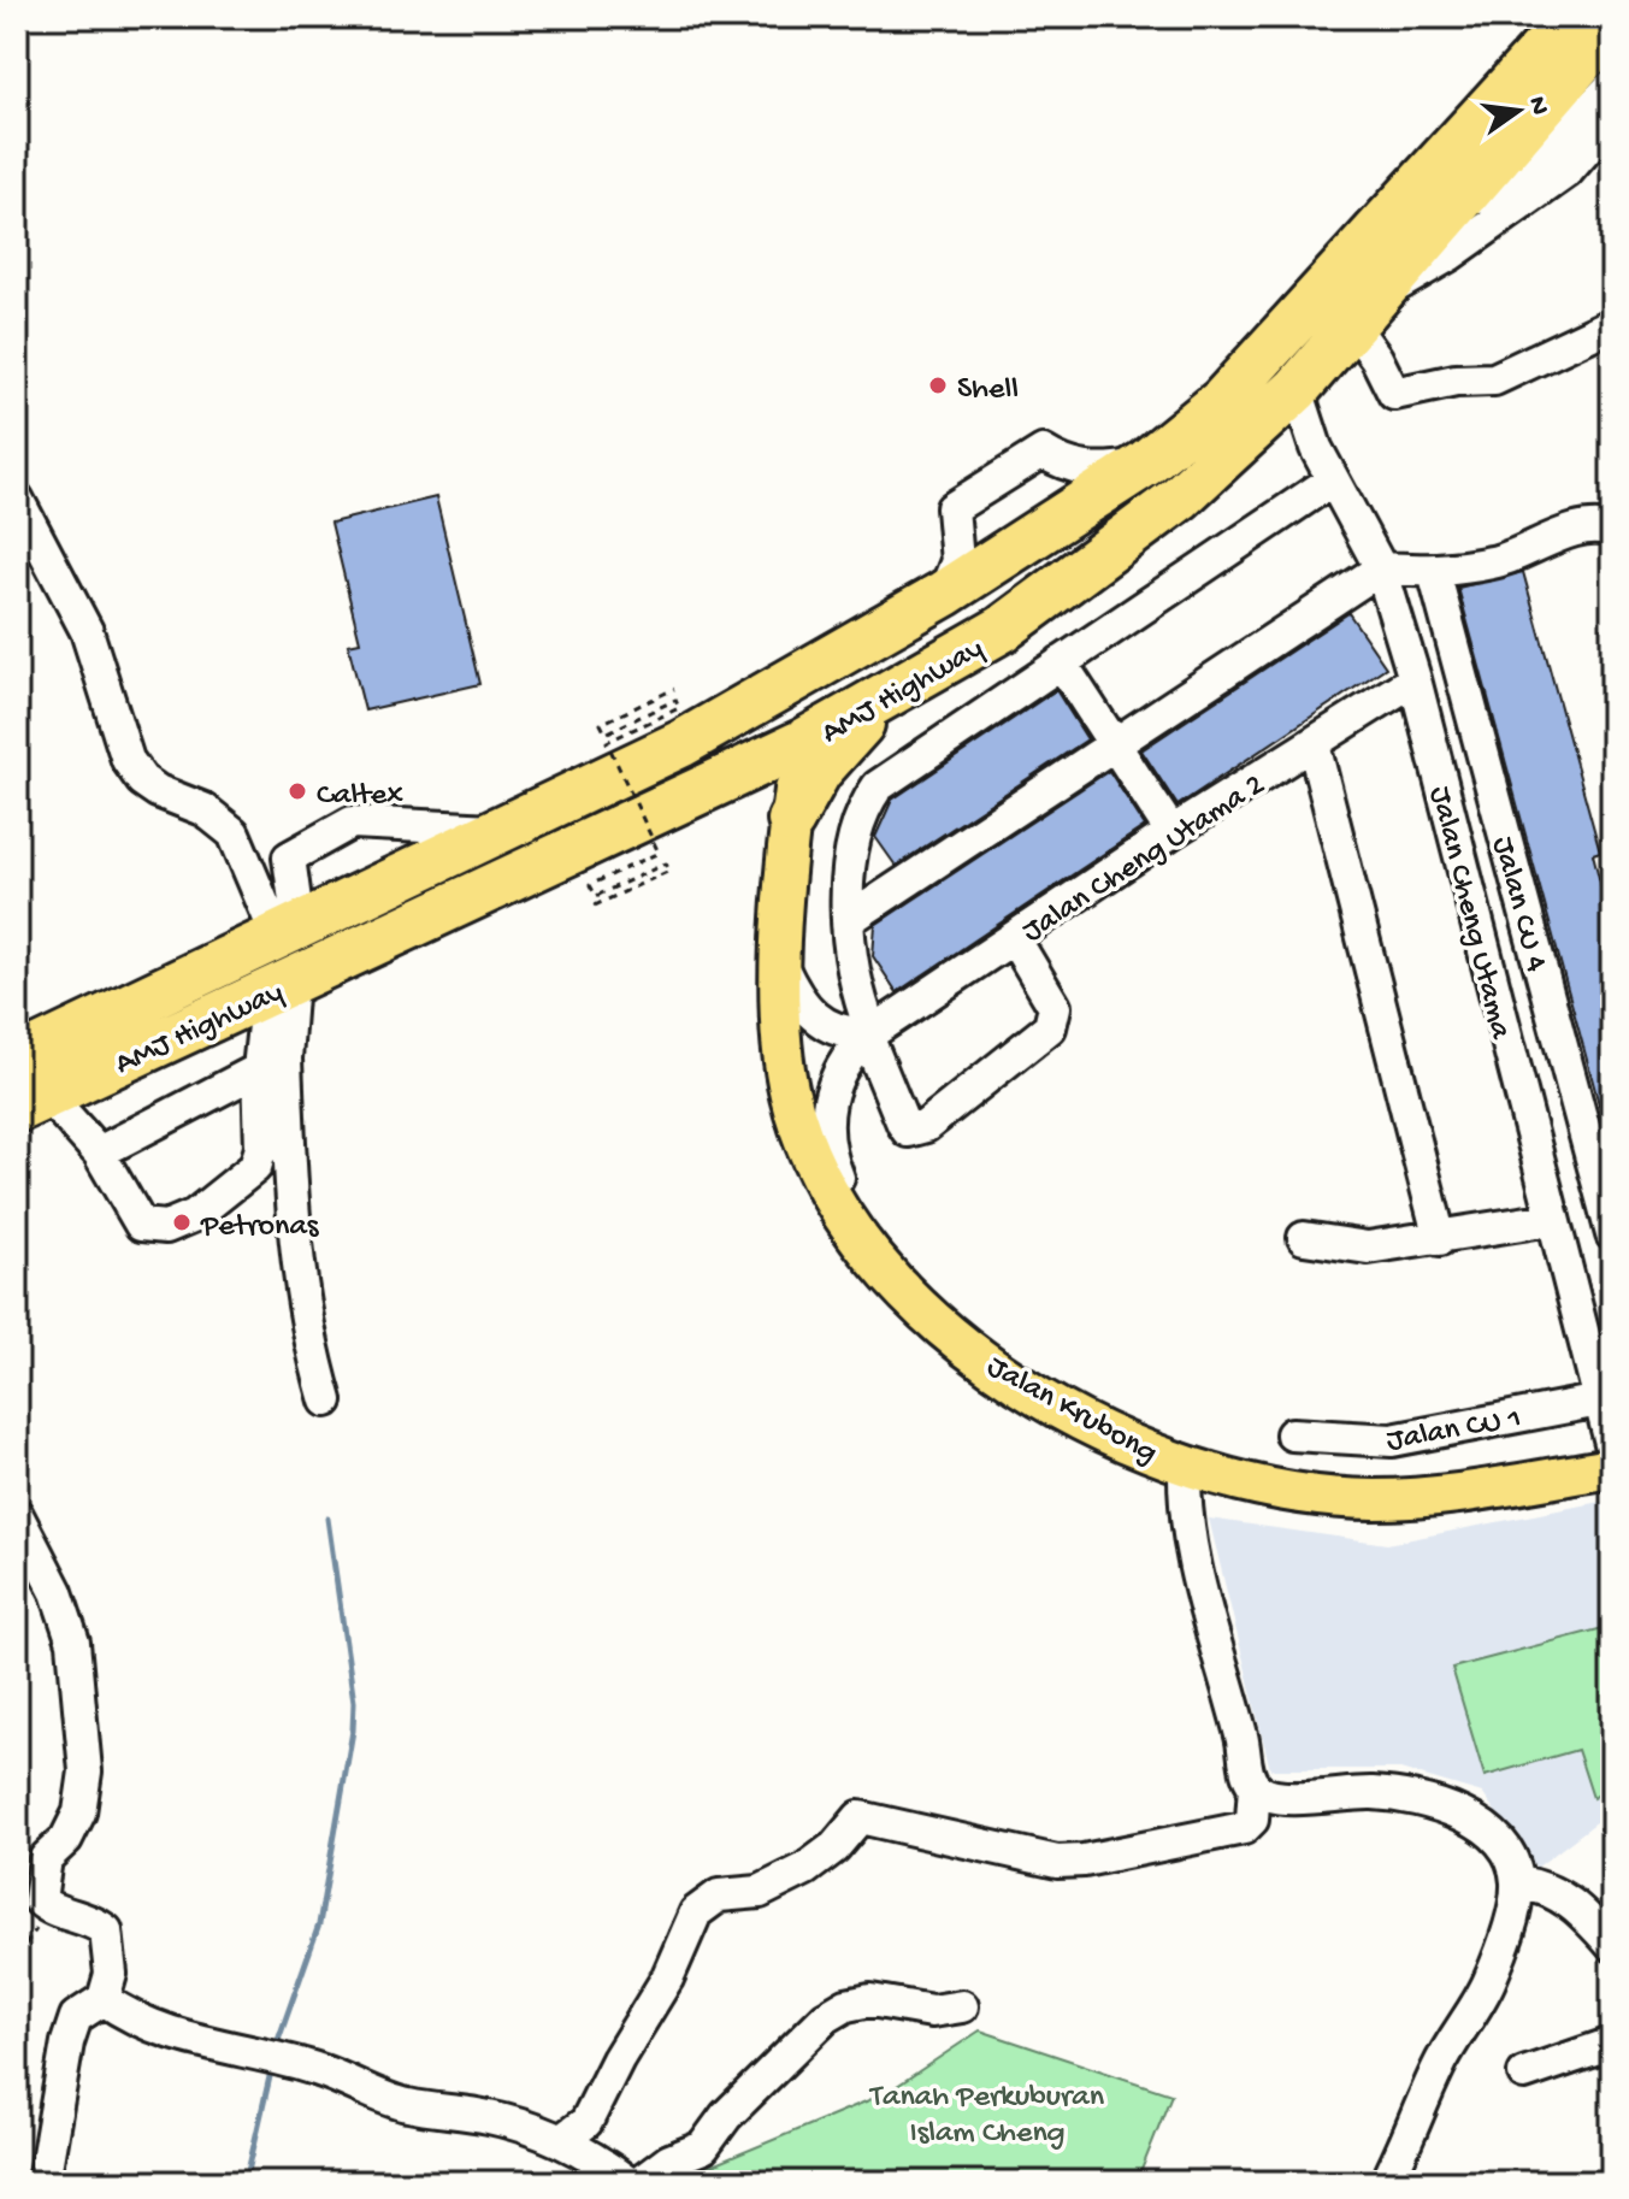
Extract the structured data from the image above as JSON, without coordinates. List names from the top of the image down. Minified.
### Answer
{"streets":{"highway":["AMJ Highway"],"main road":["Jalan Krubong"],"street":["Jalan Cheng Utama 2","Jalan CU 4","Jalan Cheng Utama","Jalan CU 1"]},"crossings":[["AMJ Highway","Jalan Cheng Utama"],["AMJ Highway","Jalan Krubong"],["Jalan Cheng Utama 2","Jalan Cheng Utama"],["Jalan Cheng Utama","Jalan CU 1"]],"parks":["Tanah Perkuburan Islam Cheng"],"places":["Shell","Caltex","Petronas"],"north":"right"}
